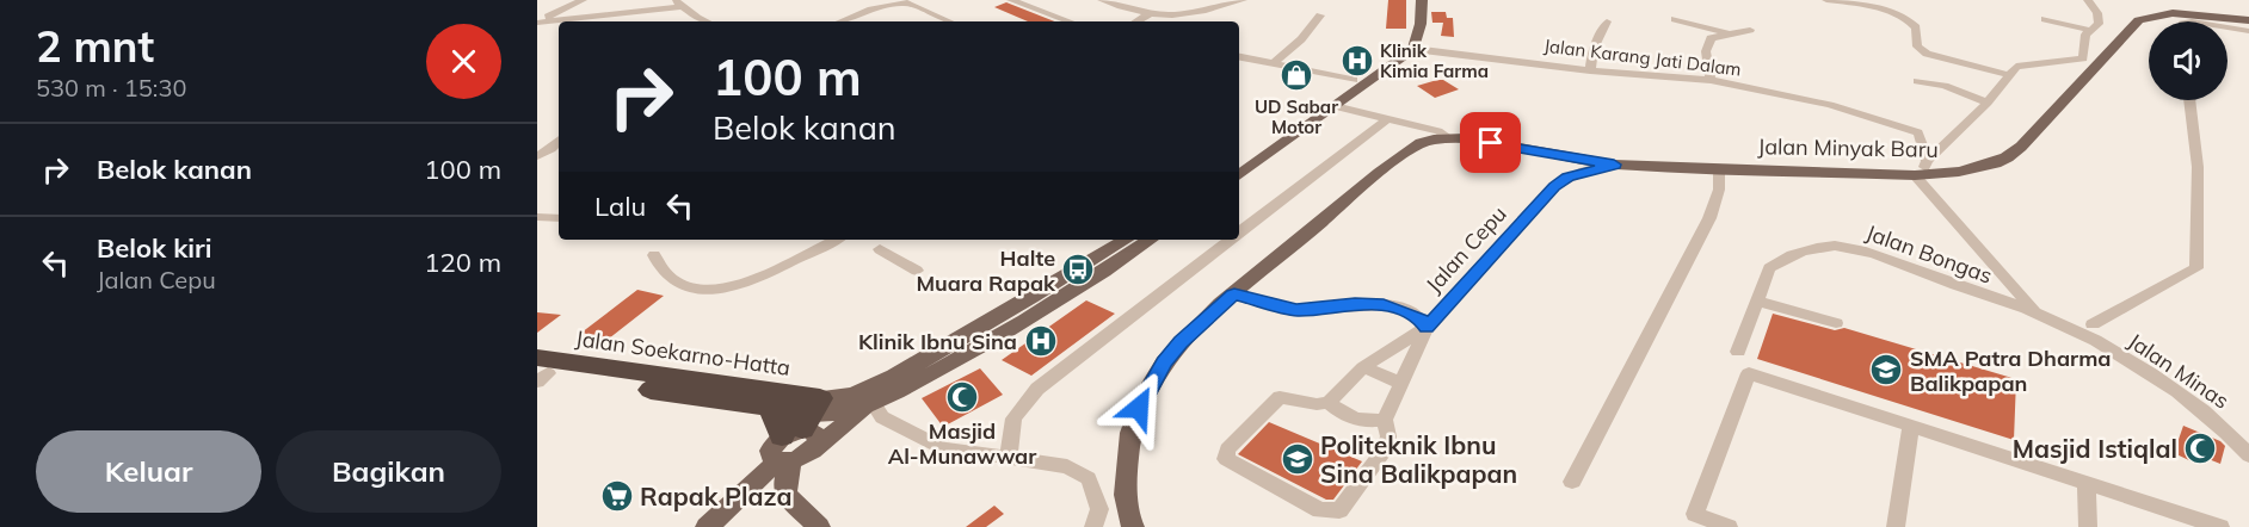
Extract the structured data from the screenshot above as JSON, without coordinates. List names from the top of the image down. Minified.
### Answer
{"streets":{"highway":["Jalan Soekarno-Hatta"],"main road":["Jalan Minyak Baru"],"street":["Jalan Karang Jati Dalam","Jalan Cepu","Jalan Bongas","Jalan Minas"]},"crossings":[["Jalan Karang Jati Dalam","Jalan Minyak Baru"],["Jalan Karang Jati Dalam","Jalan Bongas"],["Jalan Minyak Baru","Jalan Cepu"],["Jalan Bongas","Jalan Minas"]],"places":{"hospital":["Klinik Kimia Farma","Klinik Ibnu Sina"],"shop":["UD Sabar Motor"],"bus stop":["Halte Muara Rapak"],"school or university":["SMA Patra Dharma Balikpapan","Politeknik Ibnu Sina Balikpapan"],"mosque":["Masjid Al-Munawwar","Masjid Istiqlal"],"supermarket":["Rapak Plaza"]},"page":{"heading":["2 mnt","530 m · 15:30"],"turn":["100 m","Belok kanan"],"list":[{"name":"Belok kanan","value":"100 m"},{"name":"Belok kiri","note":"Jalan Cepu","value":"120 m"}],"then":"Lalu","buttons":["Keluar","Bagikan"]}}
